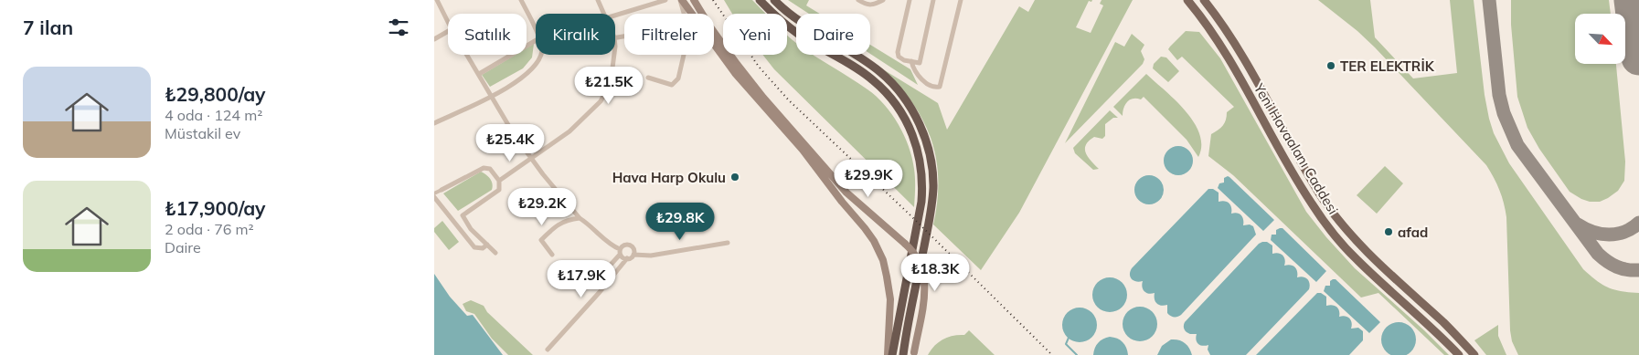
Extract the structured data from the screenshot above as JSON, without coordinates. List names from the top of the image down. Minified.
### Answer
{"streets":{"main road":["Yeni Havaalanı Caddesi"]},"places":["TER ELEKTRİK","Hava Harp Okulu","afad"],"north":"bottom right","page":{"heading":"7 ilan","chip":["Satılık","Kiralık","Filtreler","Yeni","Daire"],"list":[{"name":"₺29,800/ay","note":"4 oda · 124 m² · Müstakil ev"},{"name":"₺17,900/ay","note":"2 oda · 76 m² · Daire"}],"price":["₺21.5K","₺25.4K","₺29.9K","₺29.2K","₺29.8K","₺18.3K","₺17.9K"]}}
